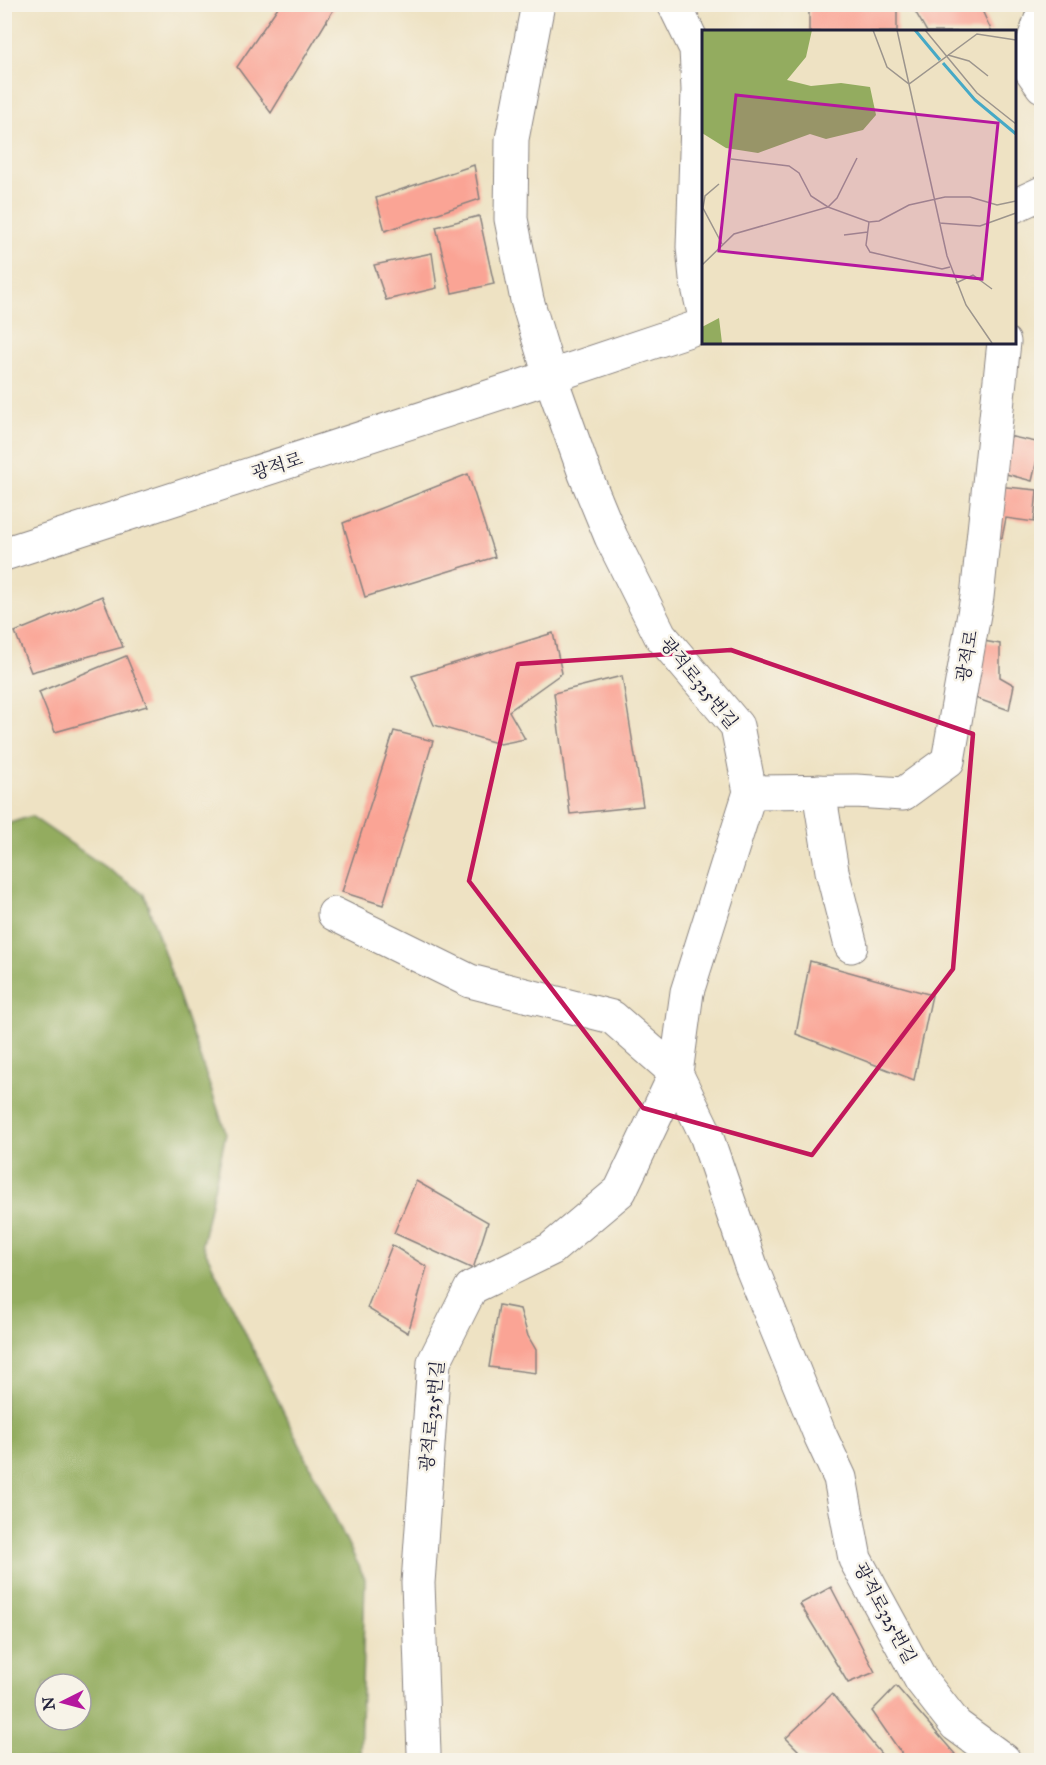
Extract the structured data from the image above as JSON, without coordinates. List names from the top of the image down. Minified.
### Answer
{"streets":{"street":["광적로","광적로325번길"]},"crossings":[["광적로","광적로325번길"]],"north":"left"}
